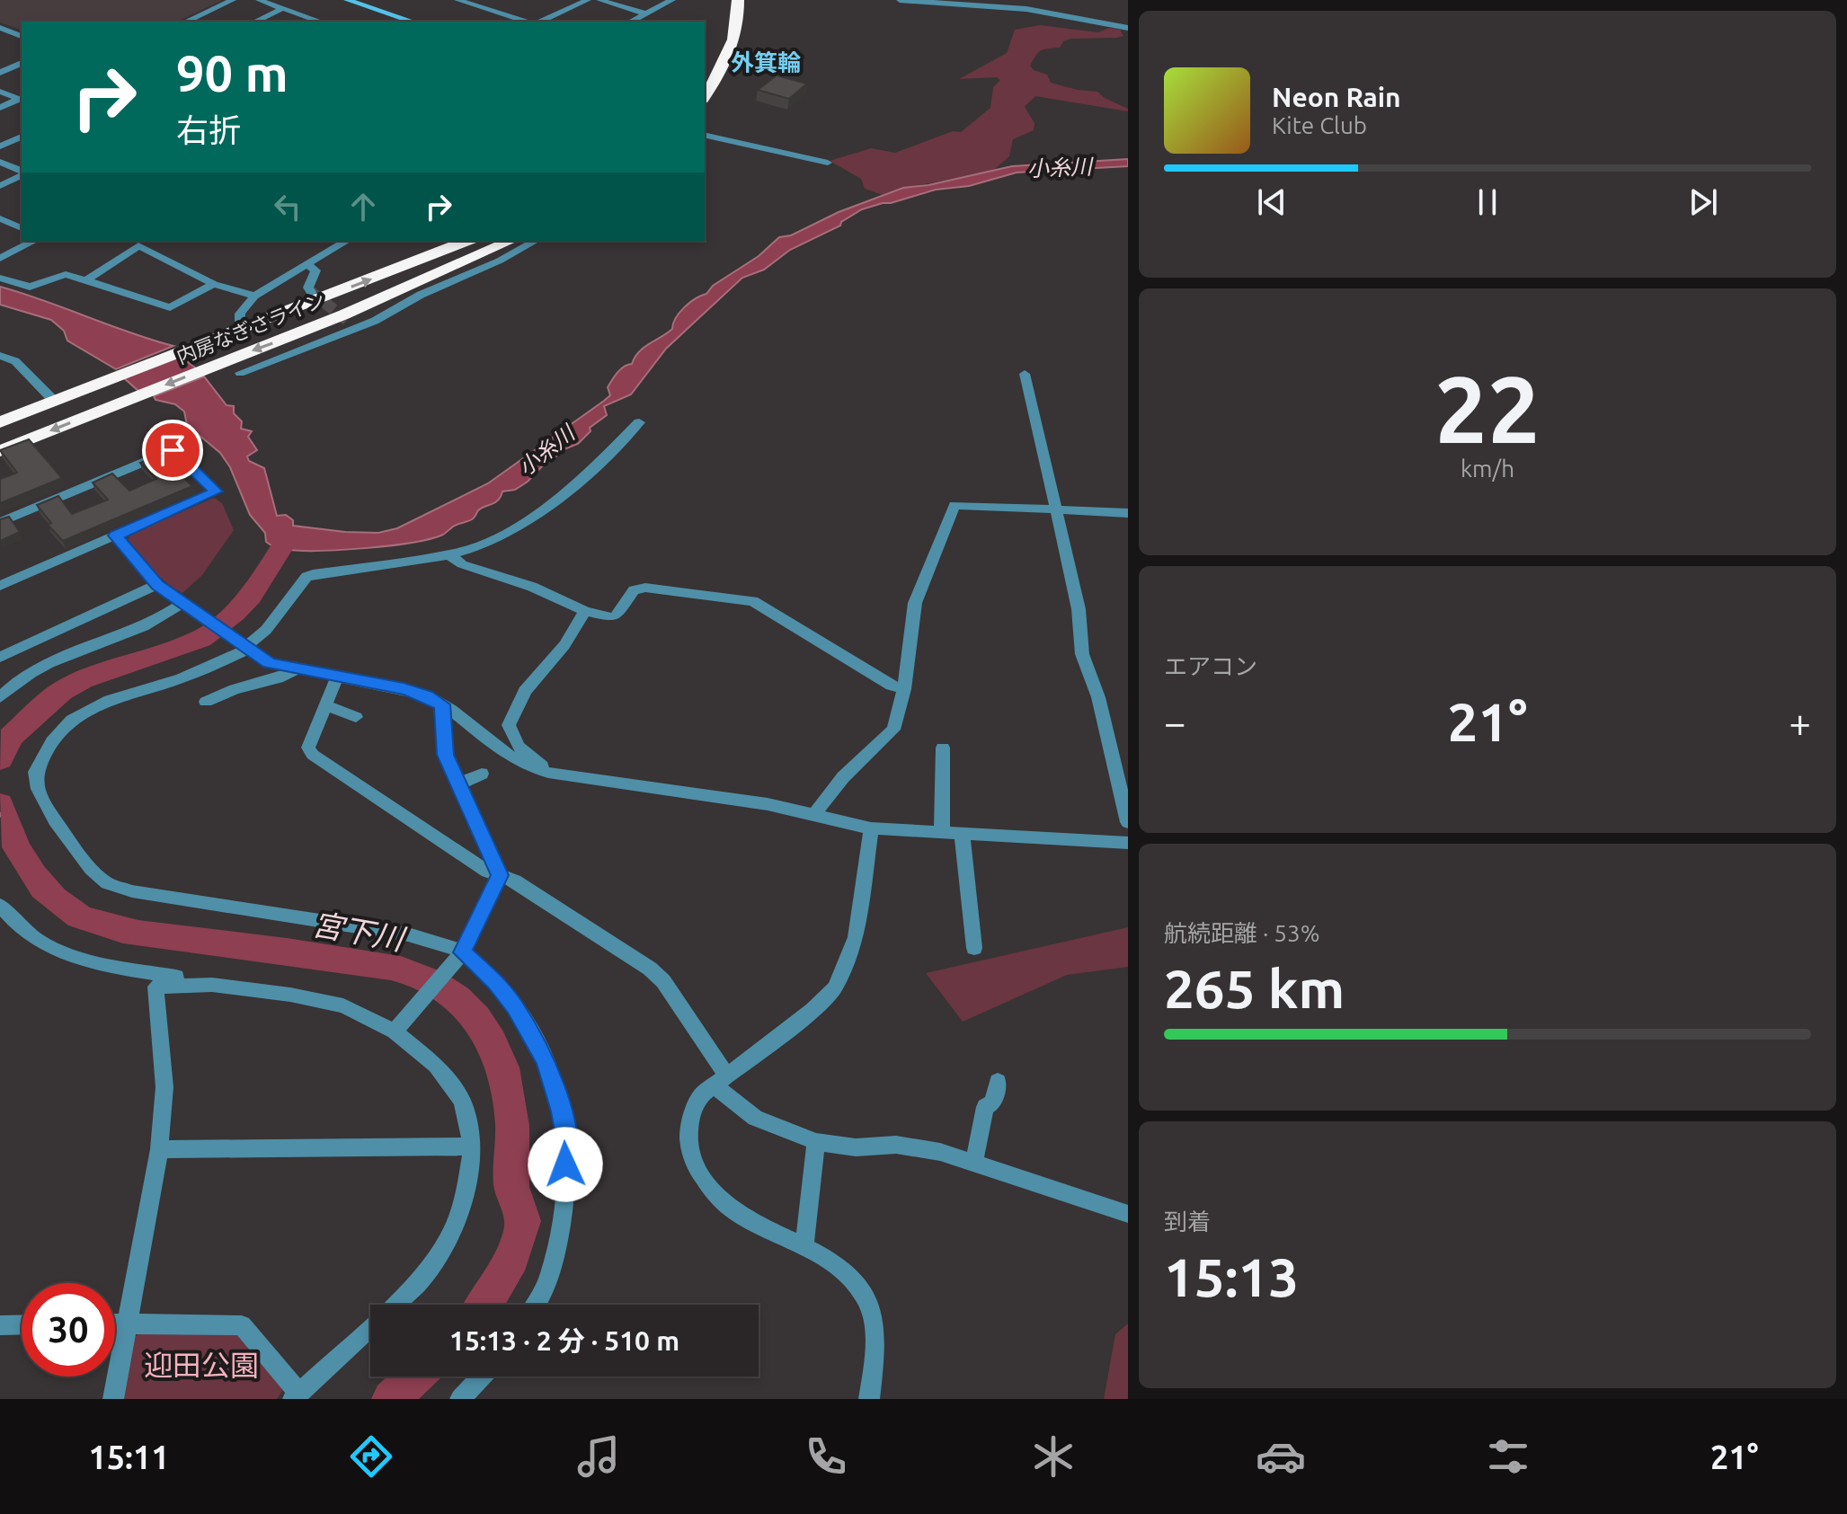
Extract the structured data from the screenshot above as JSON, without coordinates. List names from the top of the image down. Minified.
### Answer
{"streets":{"highway":["内房なぎさライン"]},"districts":["外箕輪"],"water":["小糸川","宮下川"],"parks":["迎田公園"],"page":{"turn":["90 m","右折"],"song":["Neon Rain","Kite Club"],"tile":[["22","km/h"],"エアコン",["航続距離 · 53%","265 km"],["到着","15:13"]],"heat":["−","21°","+"],"limit":"30","trip":"15:13 · 2 分 · 510 m","tabs":["15:11","21°"]}}
